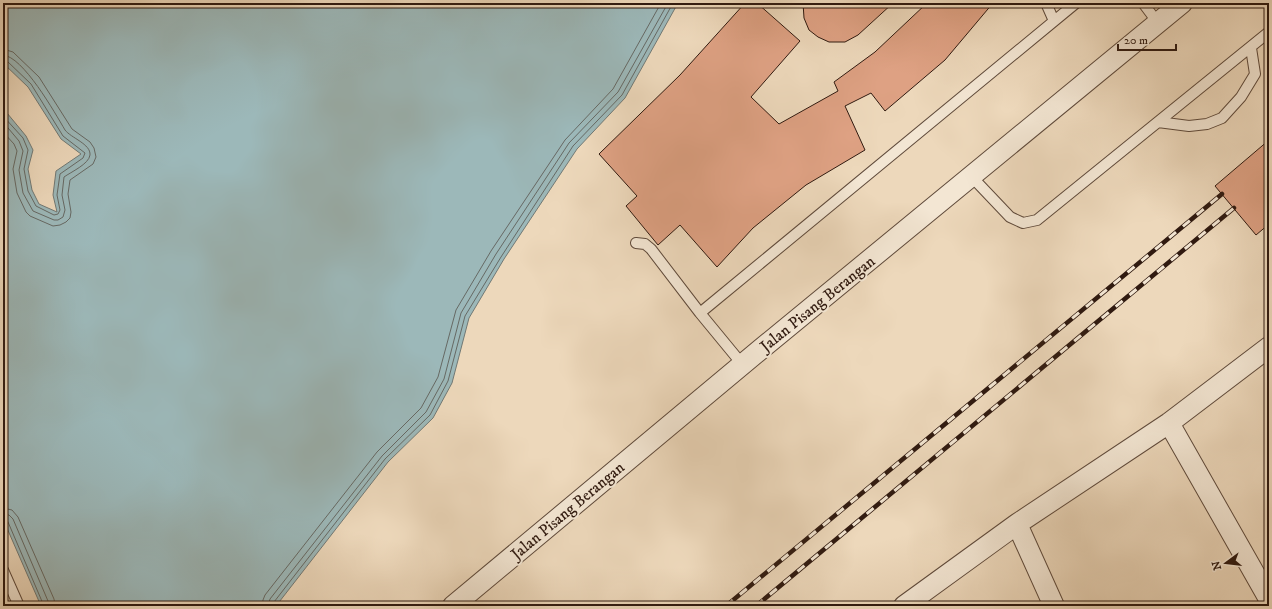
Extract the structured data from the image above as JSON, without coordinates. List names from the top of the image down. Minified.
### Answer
{"streets":{"street":["Jalan Pisang Berangan"]},"scale_bar":"20 m","north":"left"}
